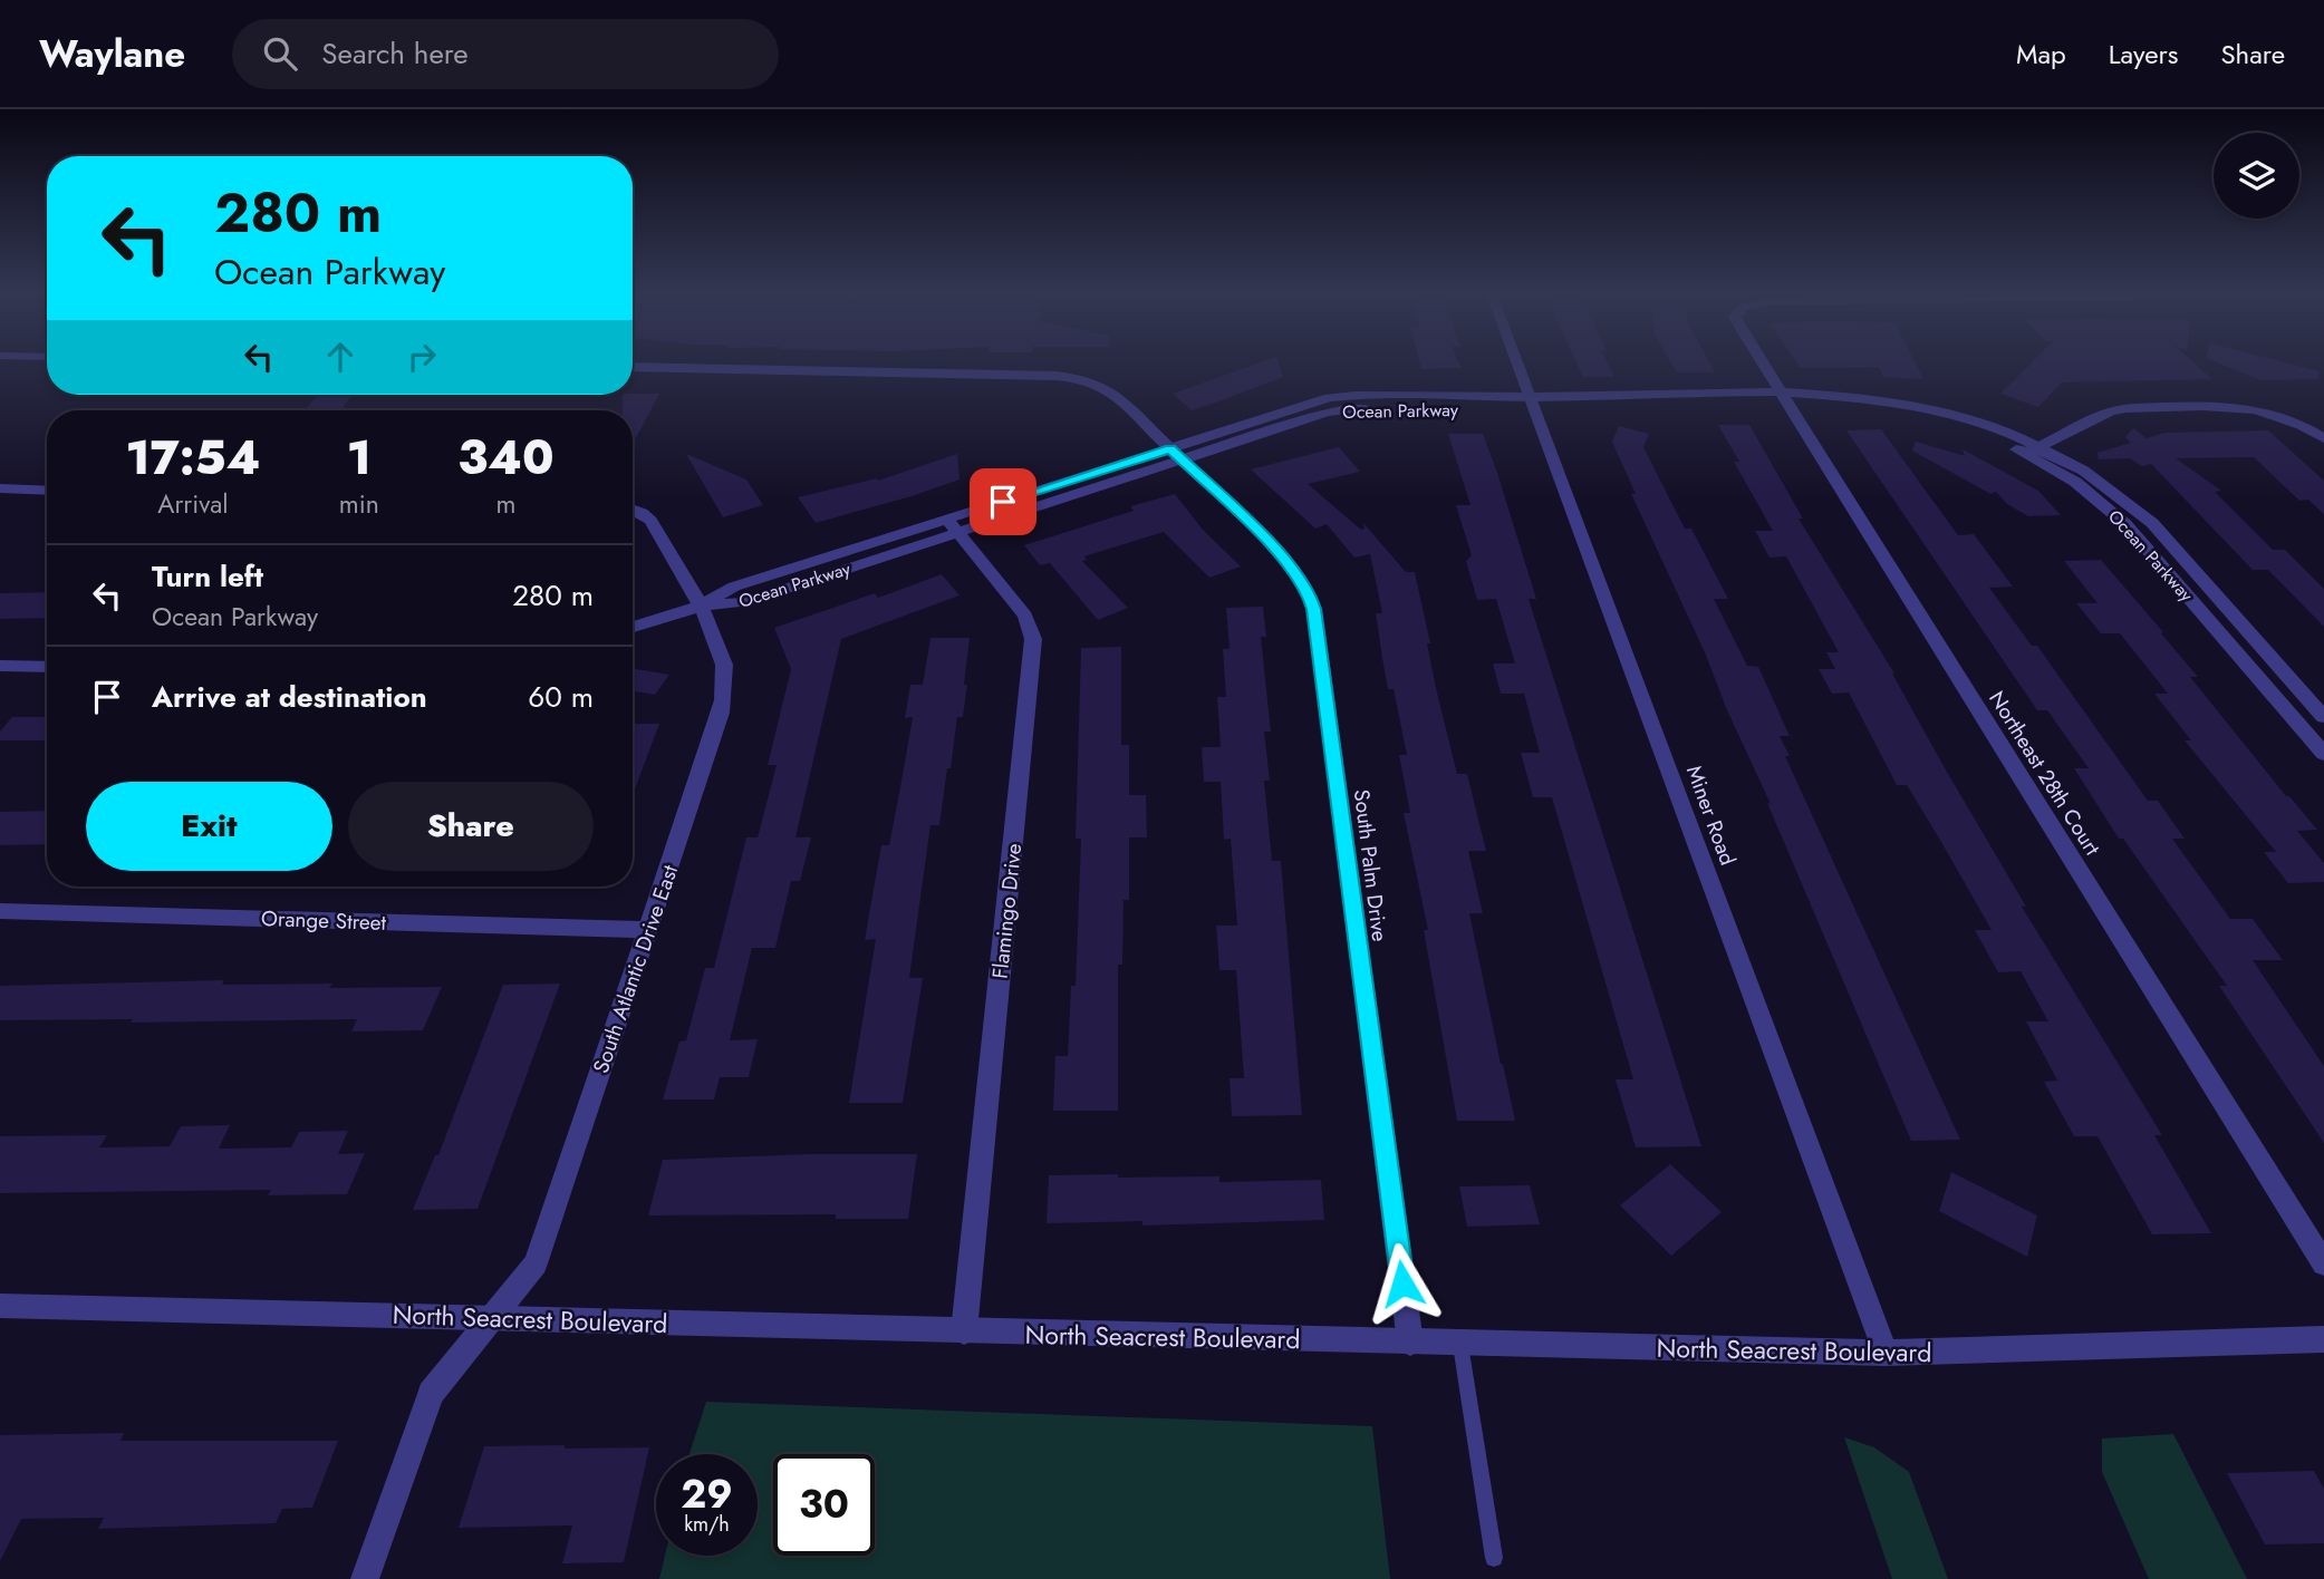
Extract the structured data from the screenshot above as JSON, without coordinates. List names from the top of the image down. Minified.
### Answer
{"streets":{"street":["Ocean Parkway","Northeast 28th Court","Miner Road","South Palm Drive","Flamingo Drive","Orange Street","South Atlantic Drive East","North Seacrest Boulevard"]},"crossings":[["Ocean Parkway","Northeast 28th Court"],["Ocean Parkway","Miner Road"],["Ocean Parkway","South Palm Drive"],["Ocean Parkway","Flamingo Drive"],["Ocean Parkway","South Atlantic Drive East"],["Miner Road","North Seacrest Boulevard"],["South Palm Drive","North Seacrest Boulevard"],["Flamingo Drive","North Seacrest Boulevard"],["Orange Street","South Atlantic Drive East"],["South Atlantic Drive East","North Seacrest Boulevard"]],"page":{"header":"Waylane","search":"Search here","nav":["Map","Layers","Share"],"turn":["280 m","Ocean Parkway"],"eta":["17:54","Arrival","1","min","340","m"],"list":[{"name":"Turn left","note":"Ocean Parkway","value":"280 m"},{"name":"Arrive at destination","value":"60 m"}],"buttons":["Exit","Share"],"speed":"29 km/h","limit":"30"}}
